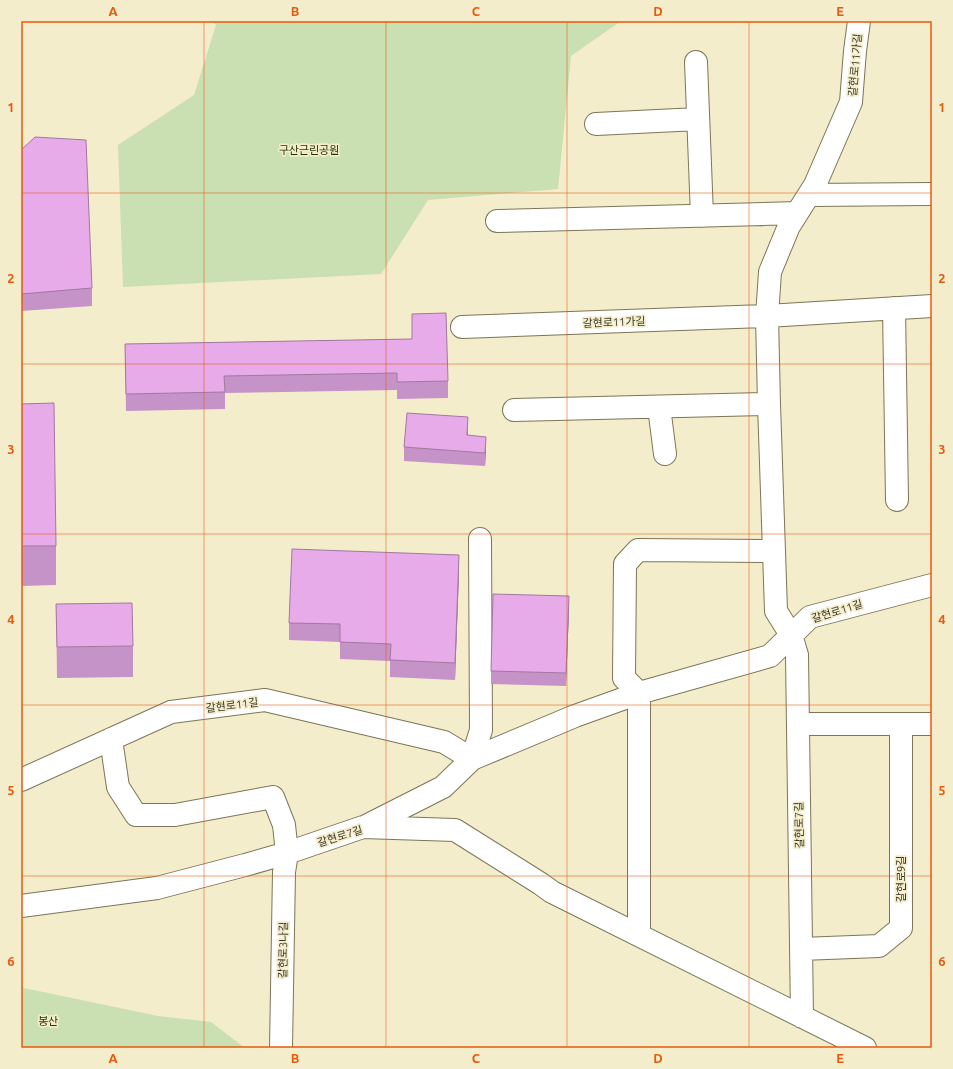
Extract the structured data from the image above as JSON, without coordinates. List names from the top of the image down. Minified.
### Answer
{"streets":{"street":["갈현로11가길","갈현로11길","갈현로7길","갈현로9길","갈현로3나길"]},"crossings":[["갈현로11가길","갈현로11길"],["갈현로11가길","갈현로7길"],["갈현로11길","갈현로7길"],["갈현로11길","갈현로3나길"],["갈현로7길","갈현로9길"],["갈현로7길","갈현로3나길"]],"parks":["구산근린공원","봉산"],"grid":{"columns":["A","B","C","D","E"],"rows":["1","2","3","4","5","6"]}}
